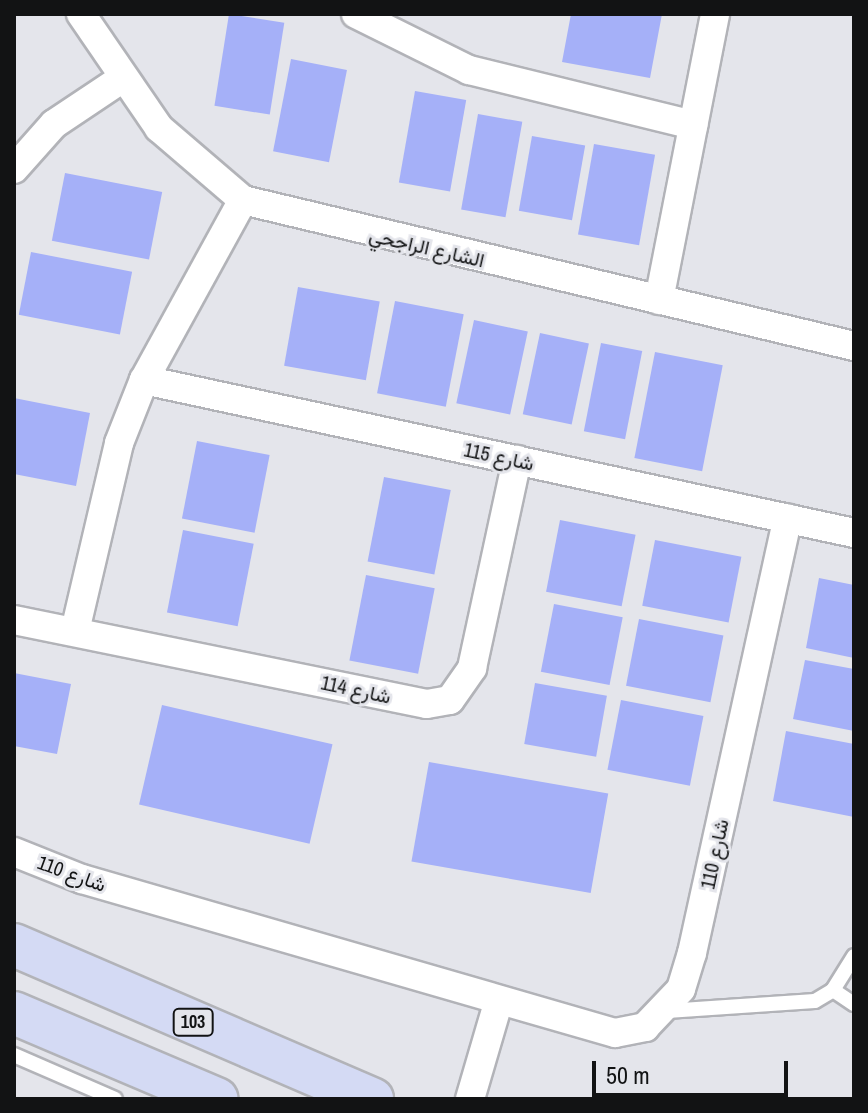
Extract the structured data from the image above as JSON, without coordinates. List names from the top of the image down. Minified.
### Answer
{"streets":{"main road":["103"],"street":["الشارع الراجحي","شارع 115","114 شارع","شارع 110"]},"crossings":[["شارع 115","114 شارع"],["شارع 115","شارع 110"]],"scale_bar":"50 m"}
